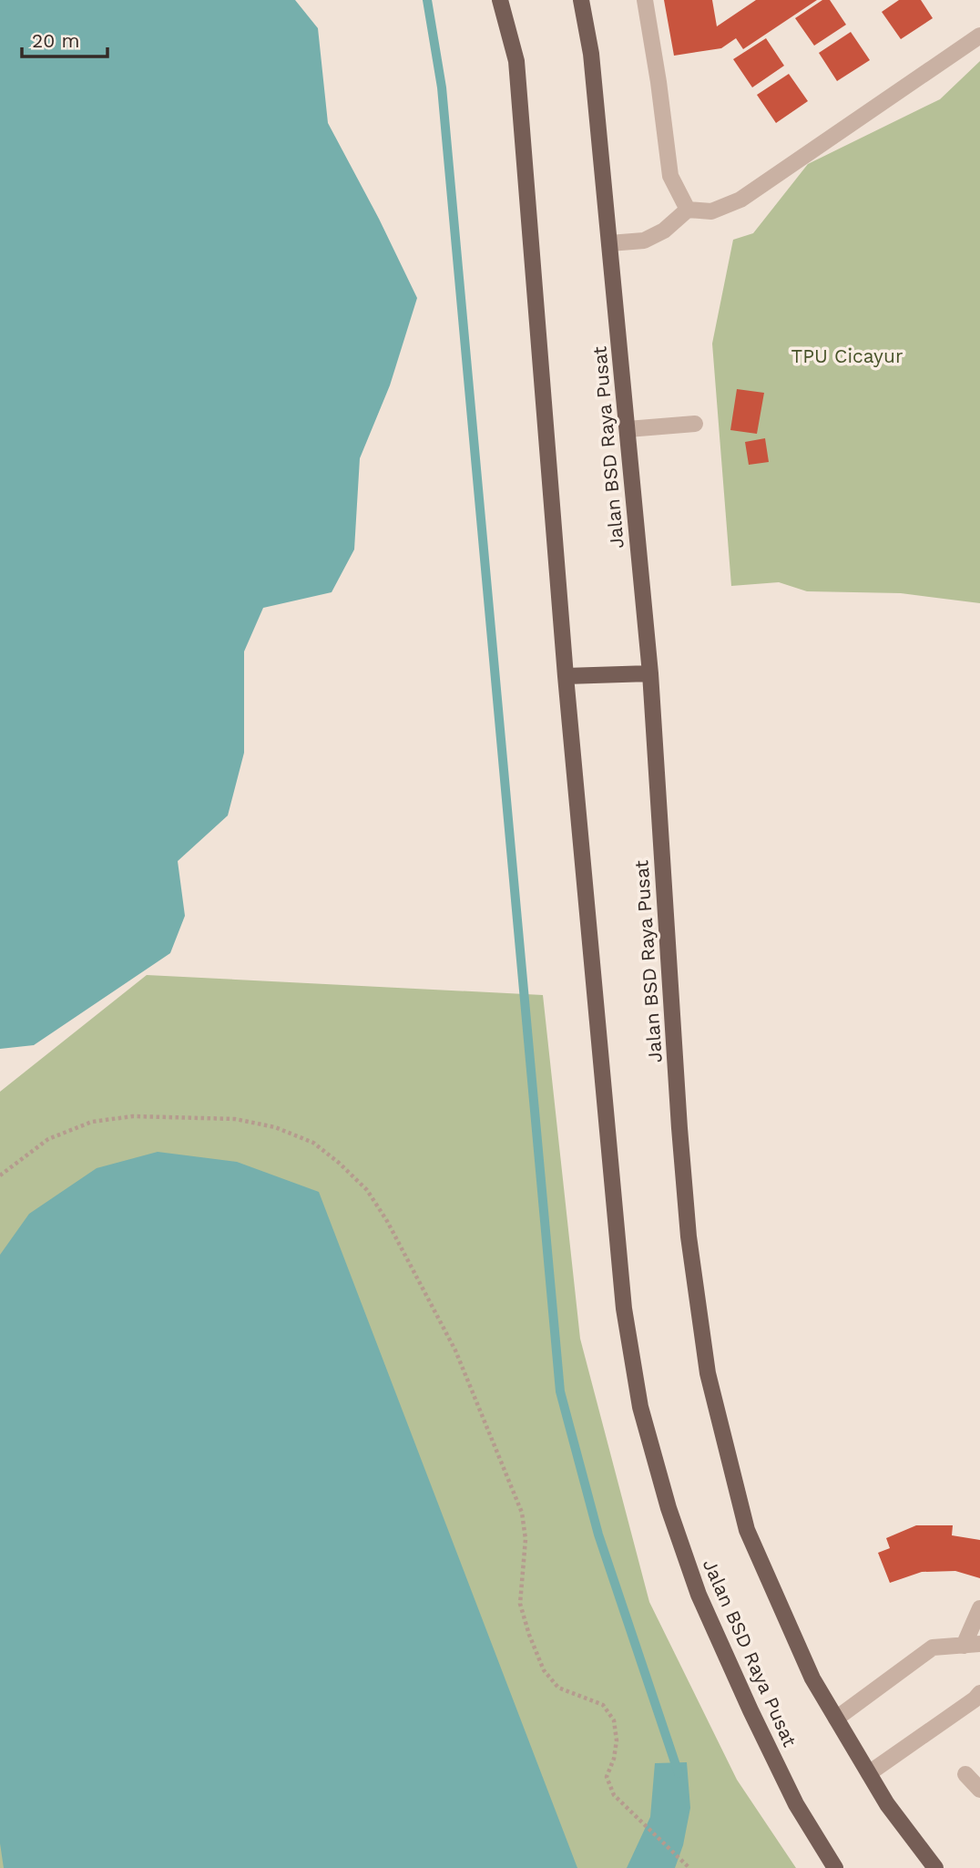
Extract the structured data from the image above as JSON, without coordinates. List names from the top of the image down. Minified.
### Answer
{"streets":{"main road":["Jalan BSD Raya Pusat"]},"parks":["TPU Cicayur"],"scale_bar":"20 m"}
